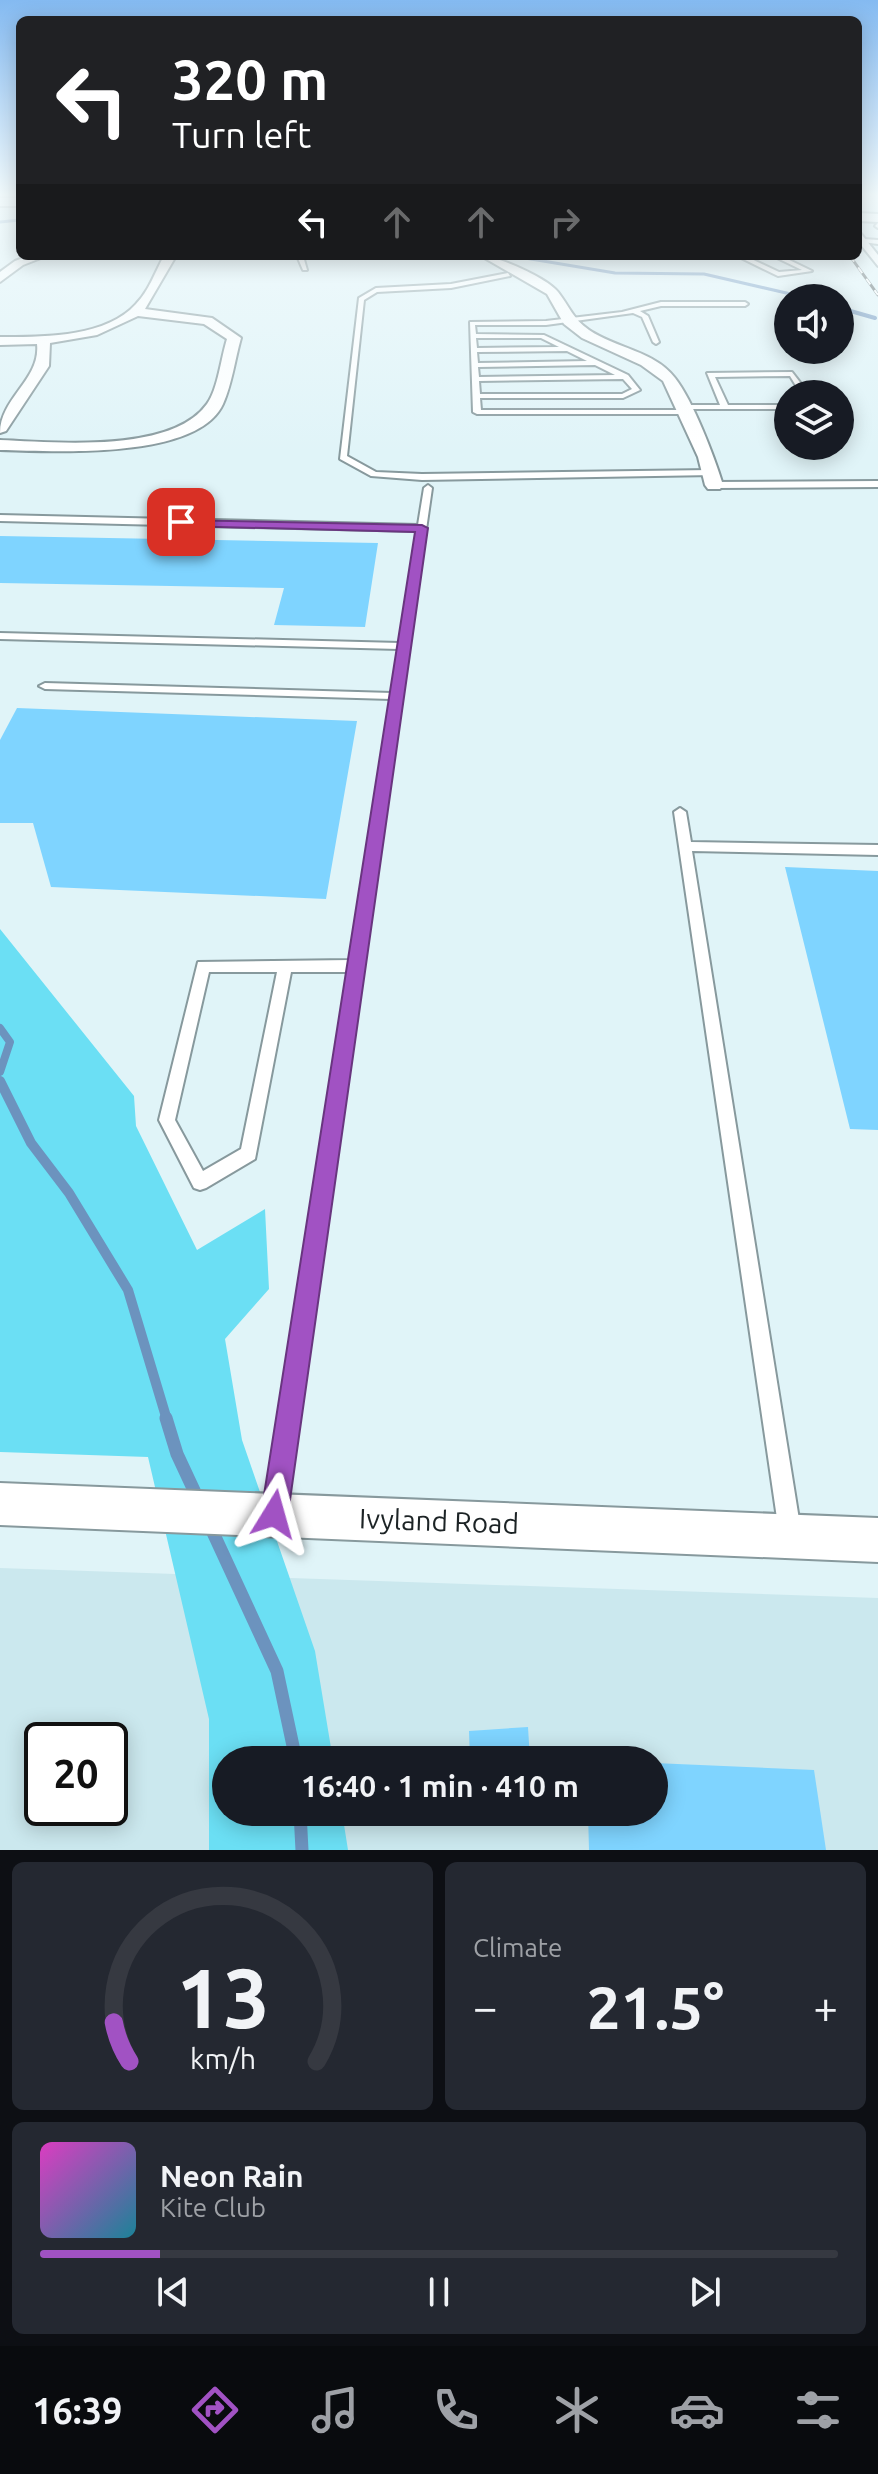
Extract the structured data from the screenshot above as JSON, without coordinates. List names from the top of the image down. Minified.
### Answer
{"streets":{"street":["Ivyland Road"]},"page":{"turn":["320 m","Turn left"],"limit":"20","trip":"16:40 · 1 min · 410 m","tile":"Climate","heat":["−","21.5°","+"],"song":["Neon Rain","Kite Club"],"tabs":"16:39","gauge":["13","km/h"]}}
